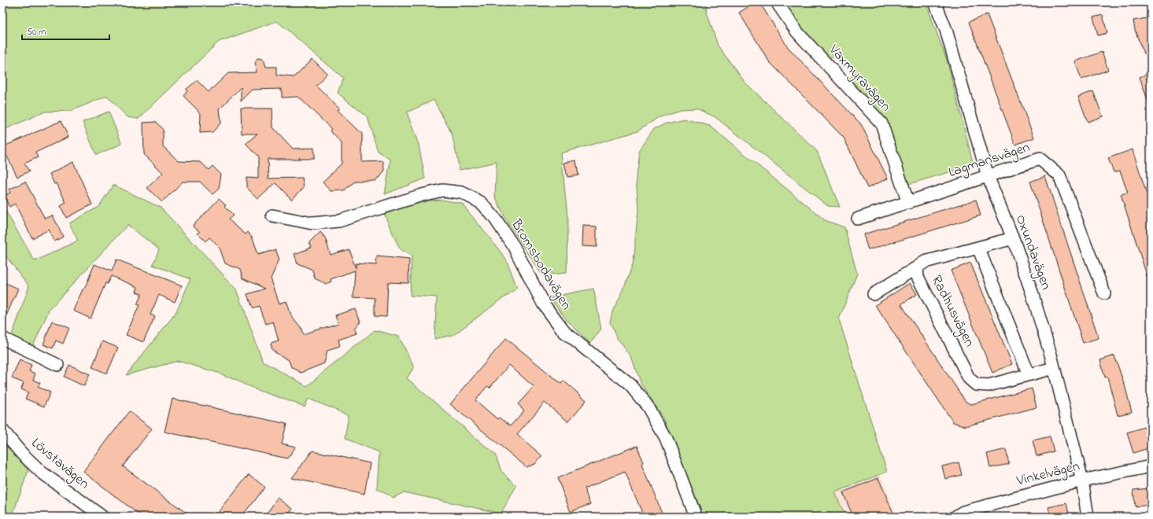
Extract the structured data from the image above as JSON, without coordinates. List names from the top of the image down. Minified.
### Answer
{"streets":{"street":["Vaxmyravägen","Lagmansvägen","Oxundavägen","Bromsbodavägen","Radhusvägen","Lövstavägen","Vinkelvägen"]},"crossings":[["Vaxmyravägen","Lagmansvägen"],["Lagmansvägen","Oxundavägen"],["Oxundavägen","Radhusvägen"],["Oxundavägen","Vinkelvägen"]],"scale_bar":"50 m"}
